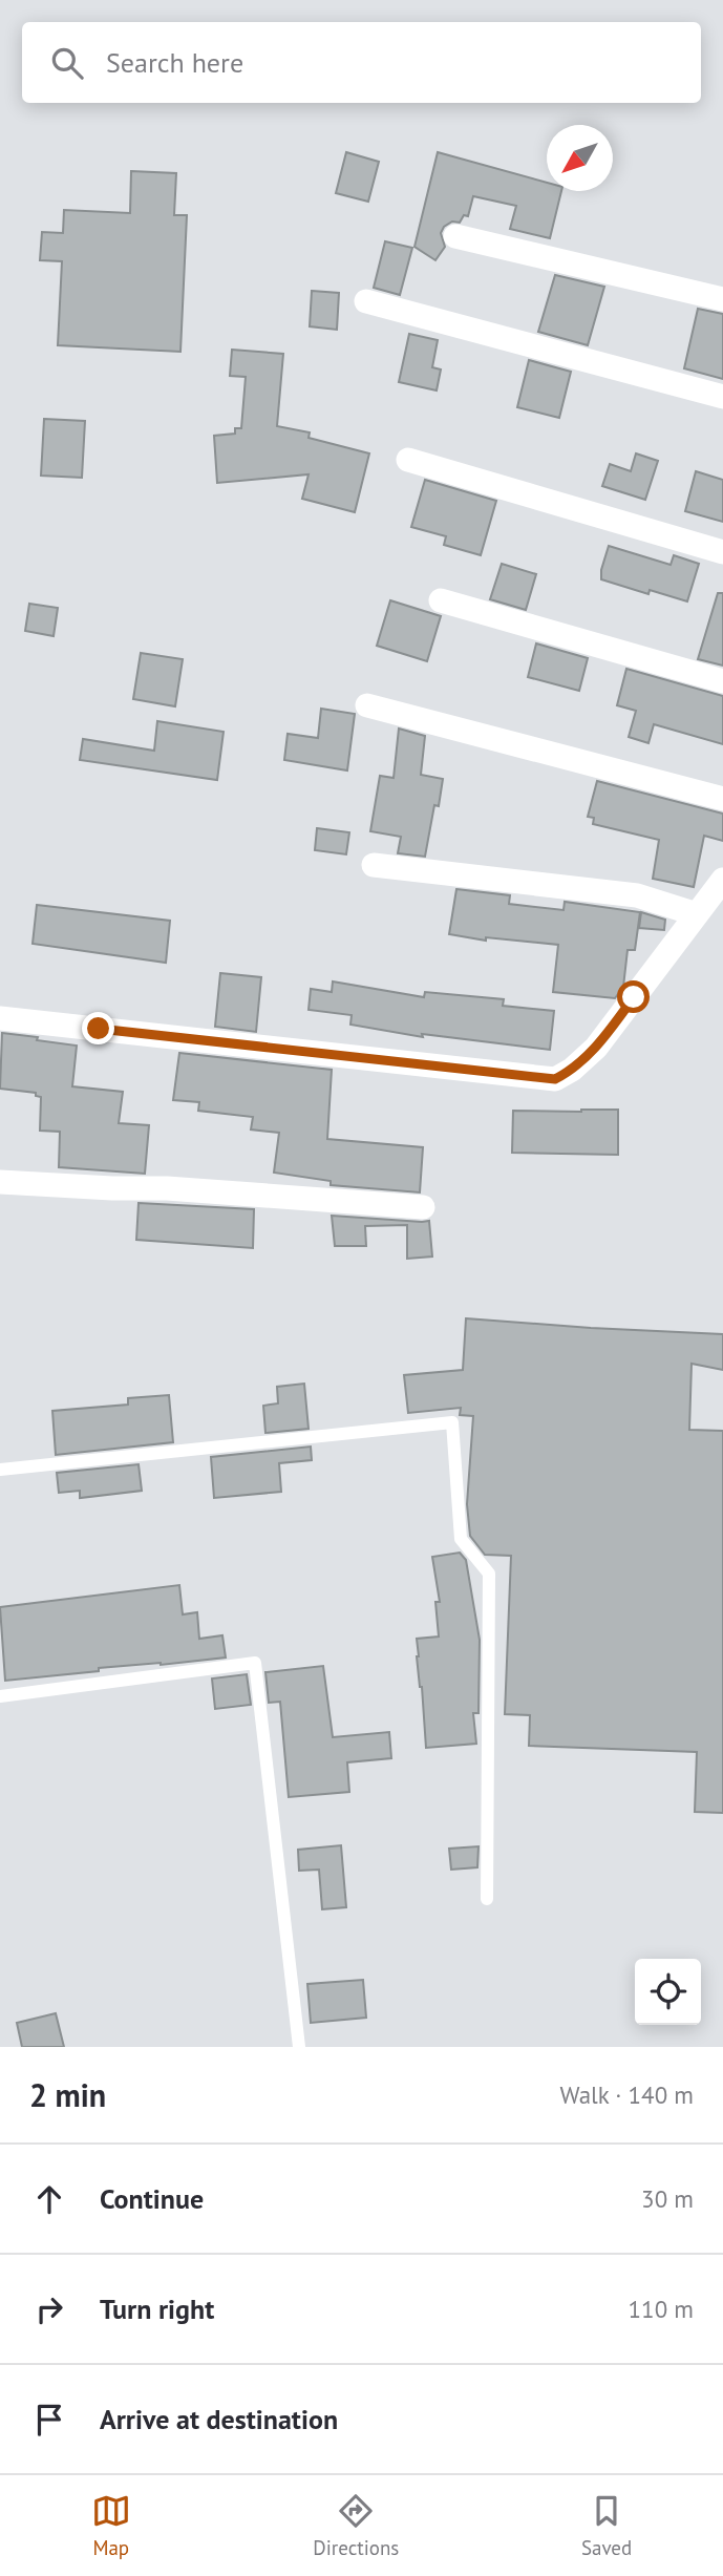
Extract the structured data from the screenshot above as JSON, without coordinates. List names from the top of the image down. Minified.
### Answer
{"north":"bottom left","page":{"search":"Search here","heading":["2 min","Walk · 140 m"],"list":[["Continue","30 m"],["Turn right","110 m"],"Arrive at destination"],"nav":["Map","Directions","Saved"]}}
